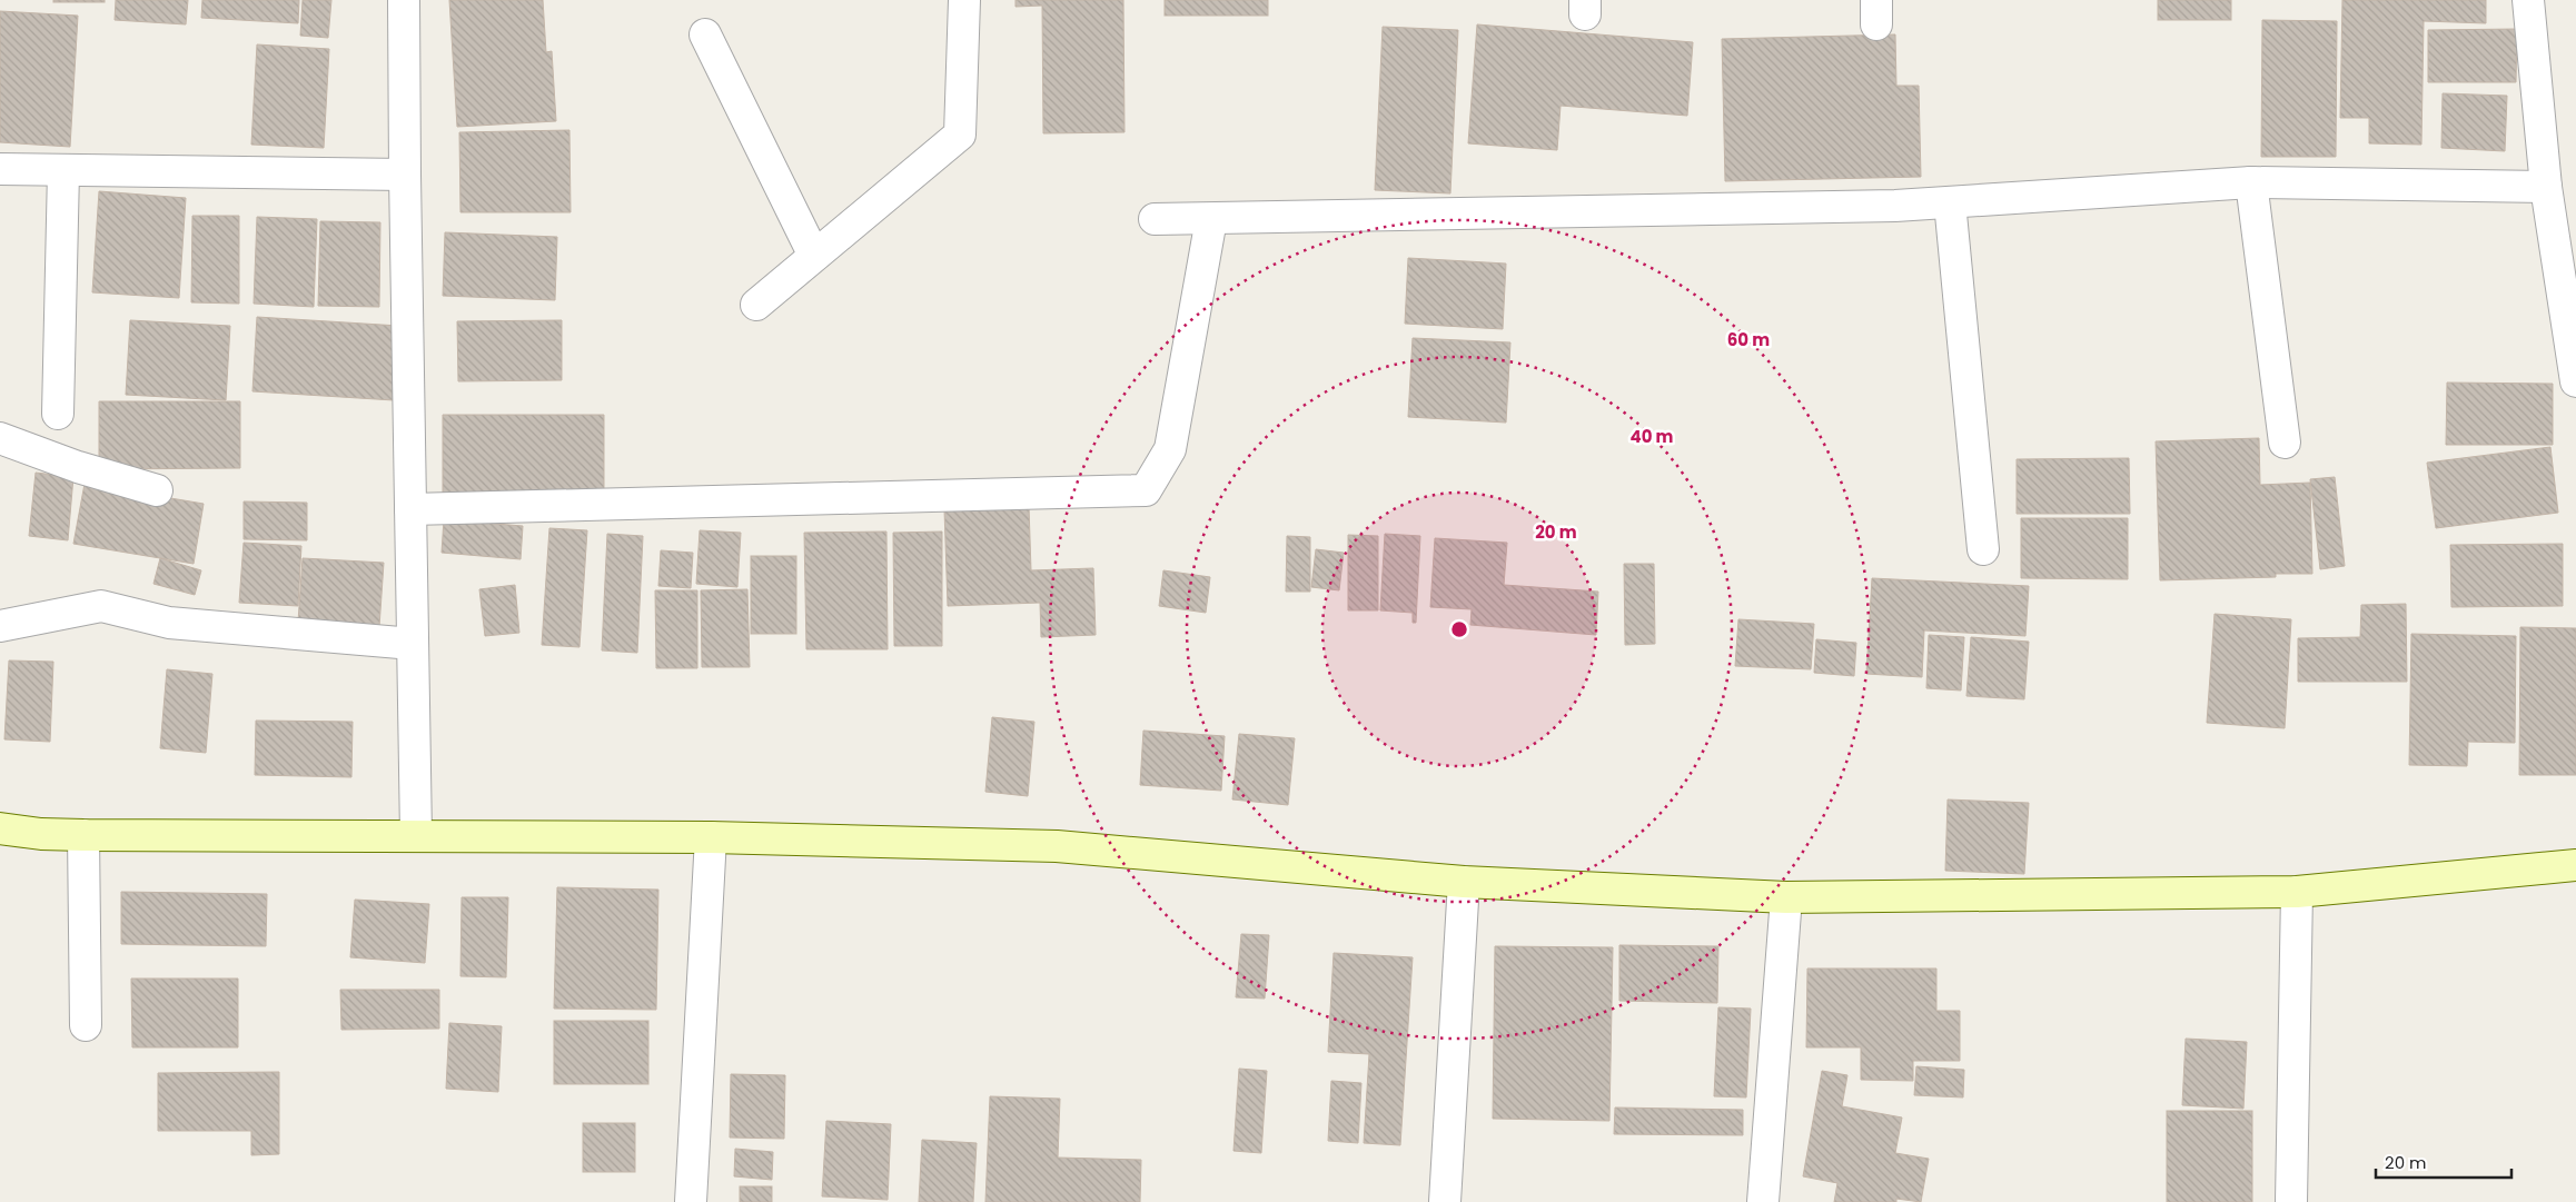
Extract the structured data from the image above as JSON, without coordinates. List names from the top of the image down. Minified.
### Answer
{"scale_bar":"20 m","rings":["60 m","40 m","20 m"]}
